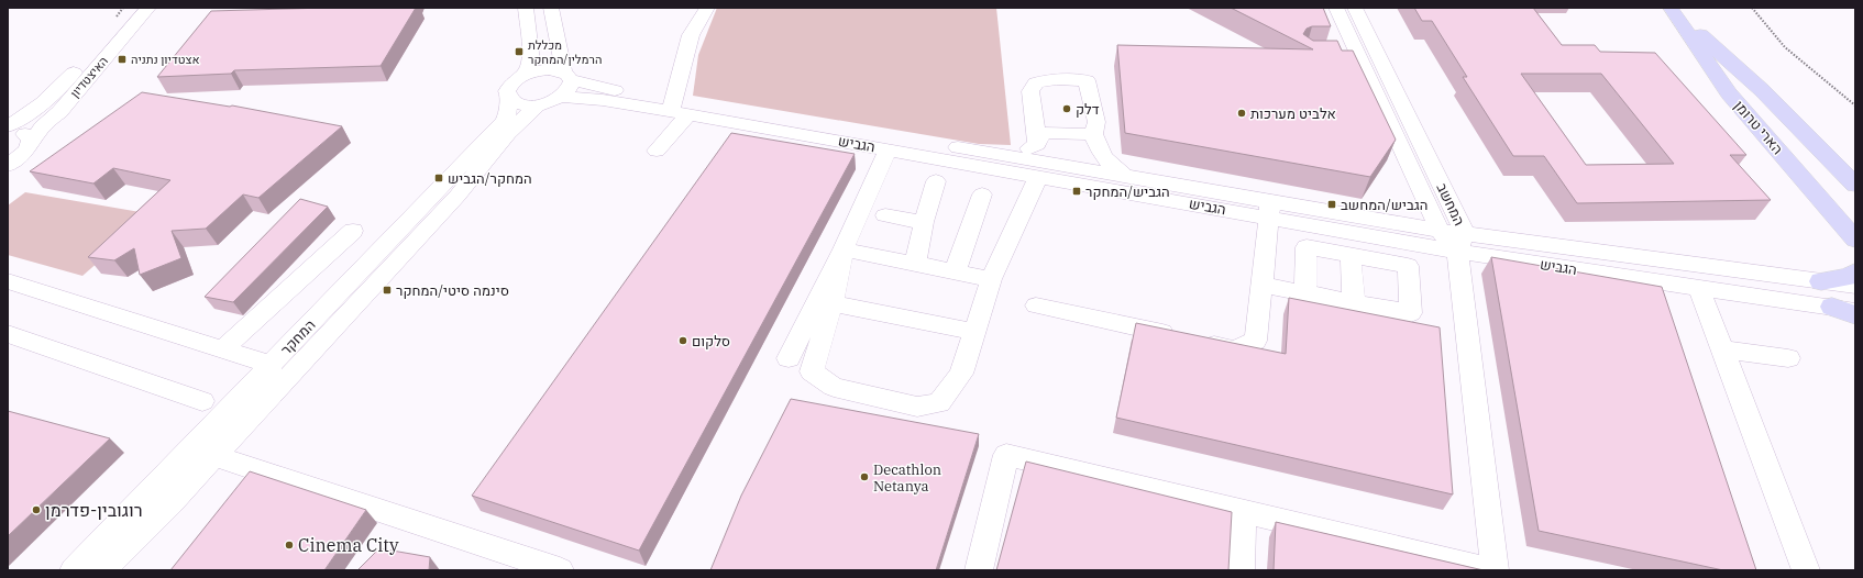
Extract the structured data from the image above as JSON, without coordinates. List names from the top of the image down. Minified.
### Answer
{"streets":{"main road":["הארי טרומן"],"street":["האיצטדיון","הגביש","המחשב","המחקר"]},"crossings":[["הגביש","המחשב"]],"places":{"transit":["מכללת הרמלין/המחקר","אצטדיון נתניה","המחקר/הגביש","הגביש/המחקר","הגביש/המחשב","סינמה סיטי/המחקר"],"other":["דלק","אלביט מערכות","סלקום","Decathlon Netanya","רוגובין-פדרמן","Cinema City"]}}
